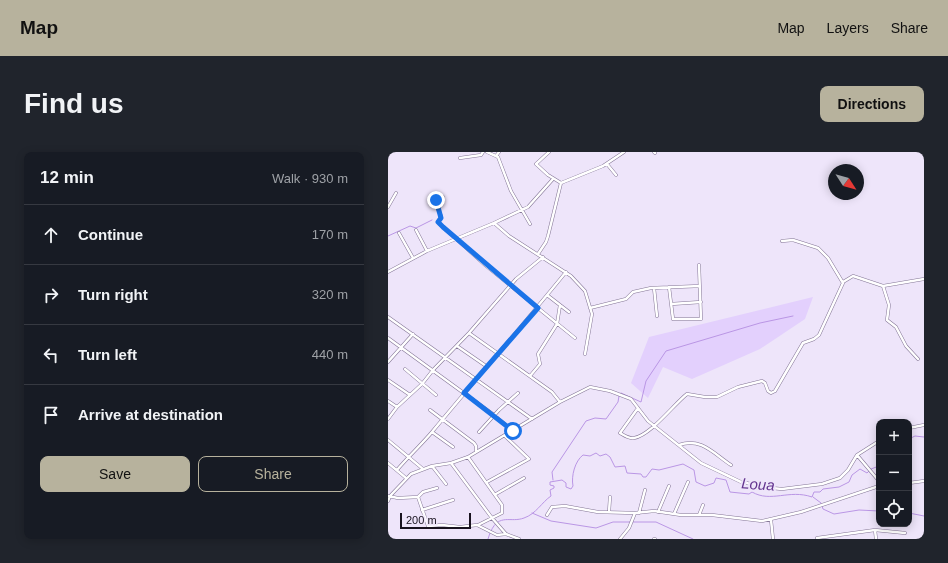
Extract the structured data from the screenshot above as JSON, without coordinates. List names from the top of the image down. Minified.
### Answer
{"water":["Loua"],"scale_bar":"200 m","north":"bottom right","page":{"header":"Map","nav":["Map","Layers","Share"],"buttons":["Directions",["Save","Share"]],"title":"Find us","heading":["12 min","Walk · 930 m"],"list":[["Continue","170 m"],["Turn right","320 m"],["Turn left","440 m"],"Arrive at destination"],"map_buttons":["+","−"],"scale":"200 m"}}
